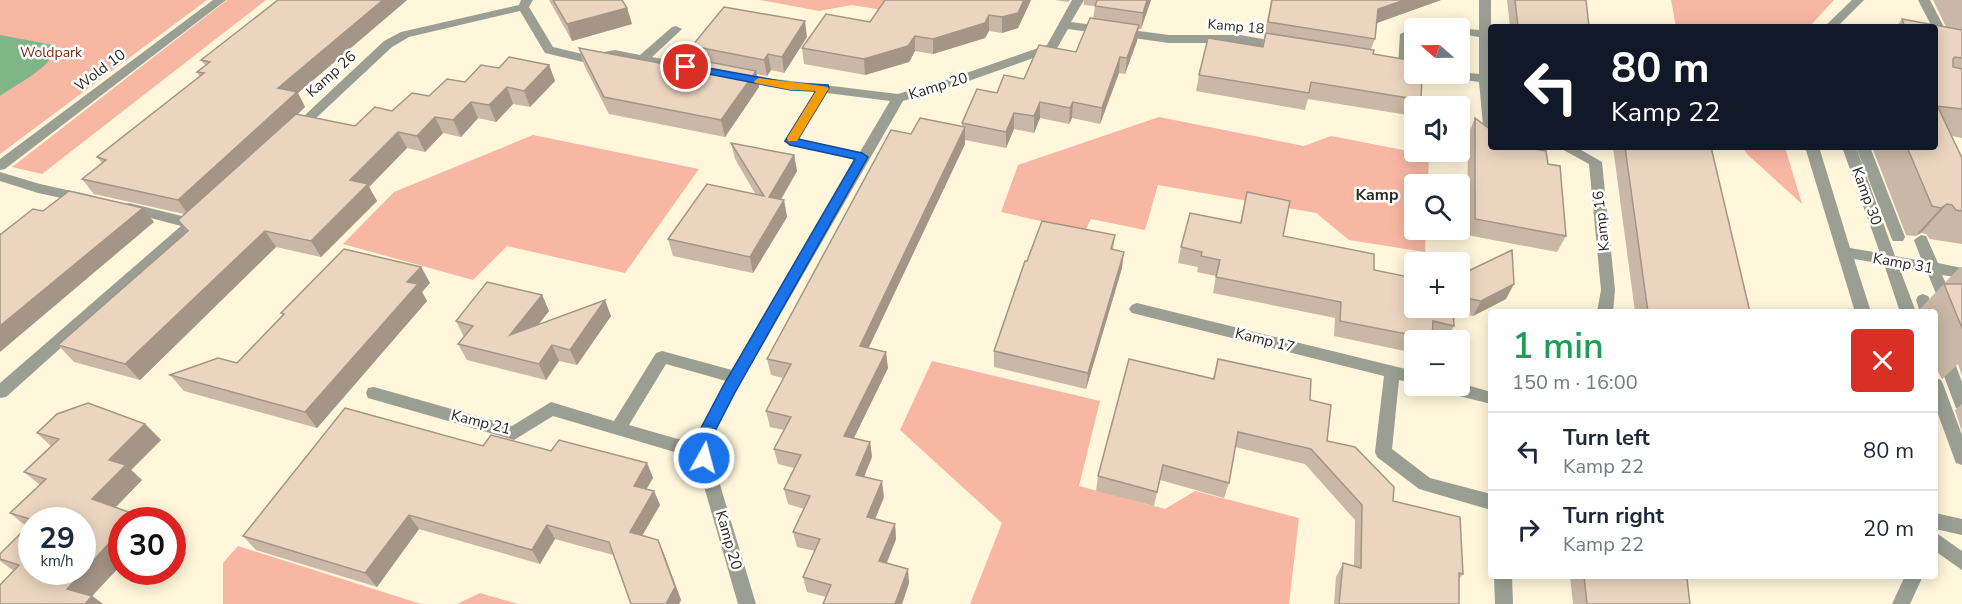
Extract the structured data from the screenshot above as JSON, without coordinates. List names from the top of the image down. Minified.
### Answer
{"streets":{"street":["Kamp 18","Wold 10","Kamp 26","Kamp 20","Kamp 30","Kamp 16","Kamp 31","Kamp 17","Kamp 21"]},"crossings":[["Kamp 18","Kamp 20"],["Kamp 20","Kamp 21"],["Kamp 30","Kamp 31"]],"districts":["Kamp"],"parks":["Woldpark"],"north":"left","page":{"map_buttons":["+","−"],"turn":["80 m","Kamp 22"],"heading":["1 min","150 m · 16:00"],"list":[{"name":"Turn left","note":"Kamp 22","value":"80 m"},{"name":"Turn right","note":"Kamp 22","value":"20 m"}],"speed":"29 km/h","limit":"30"}}
